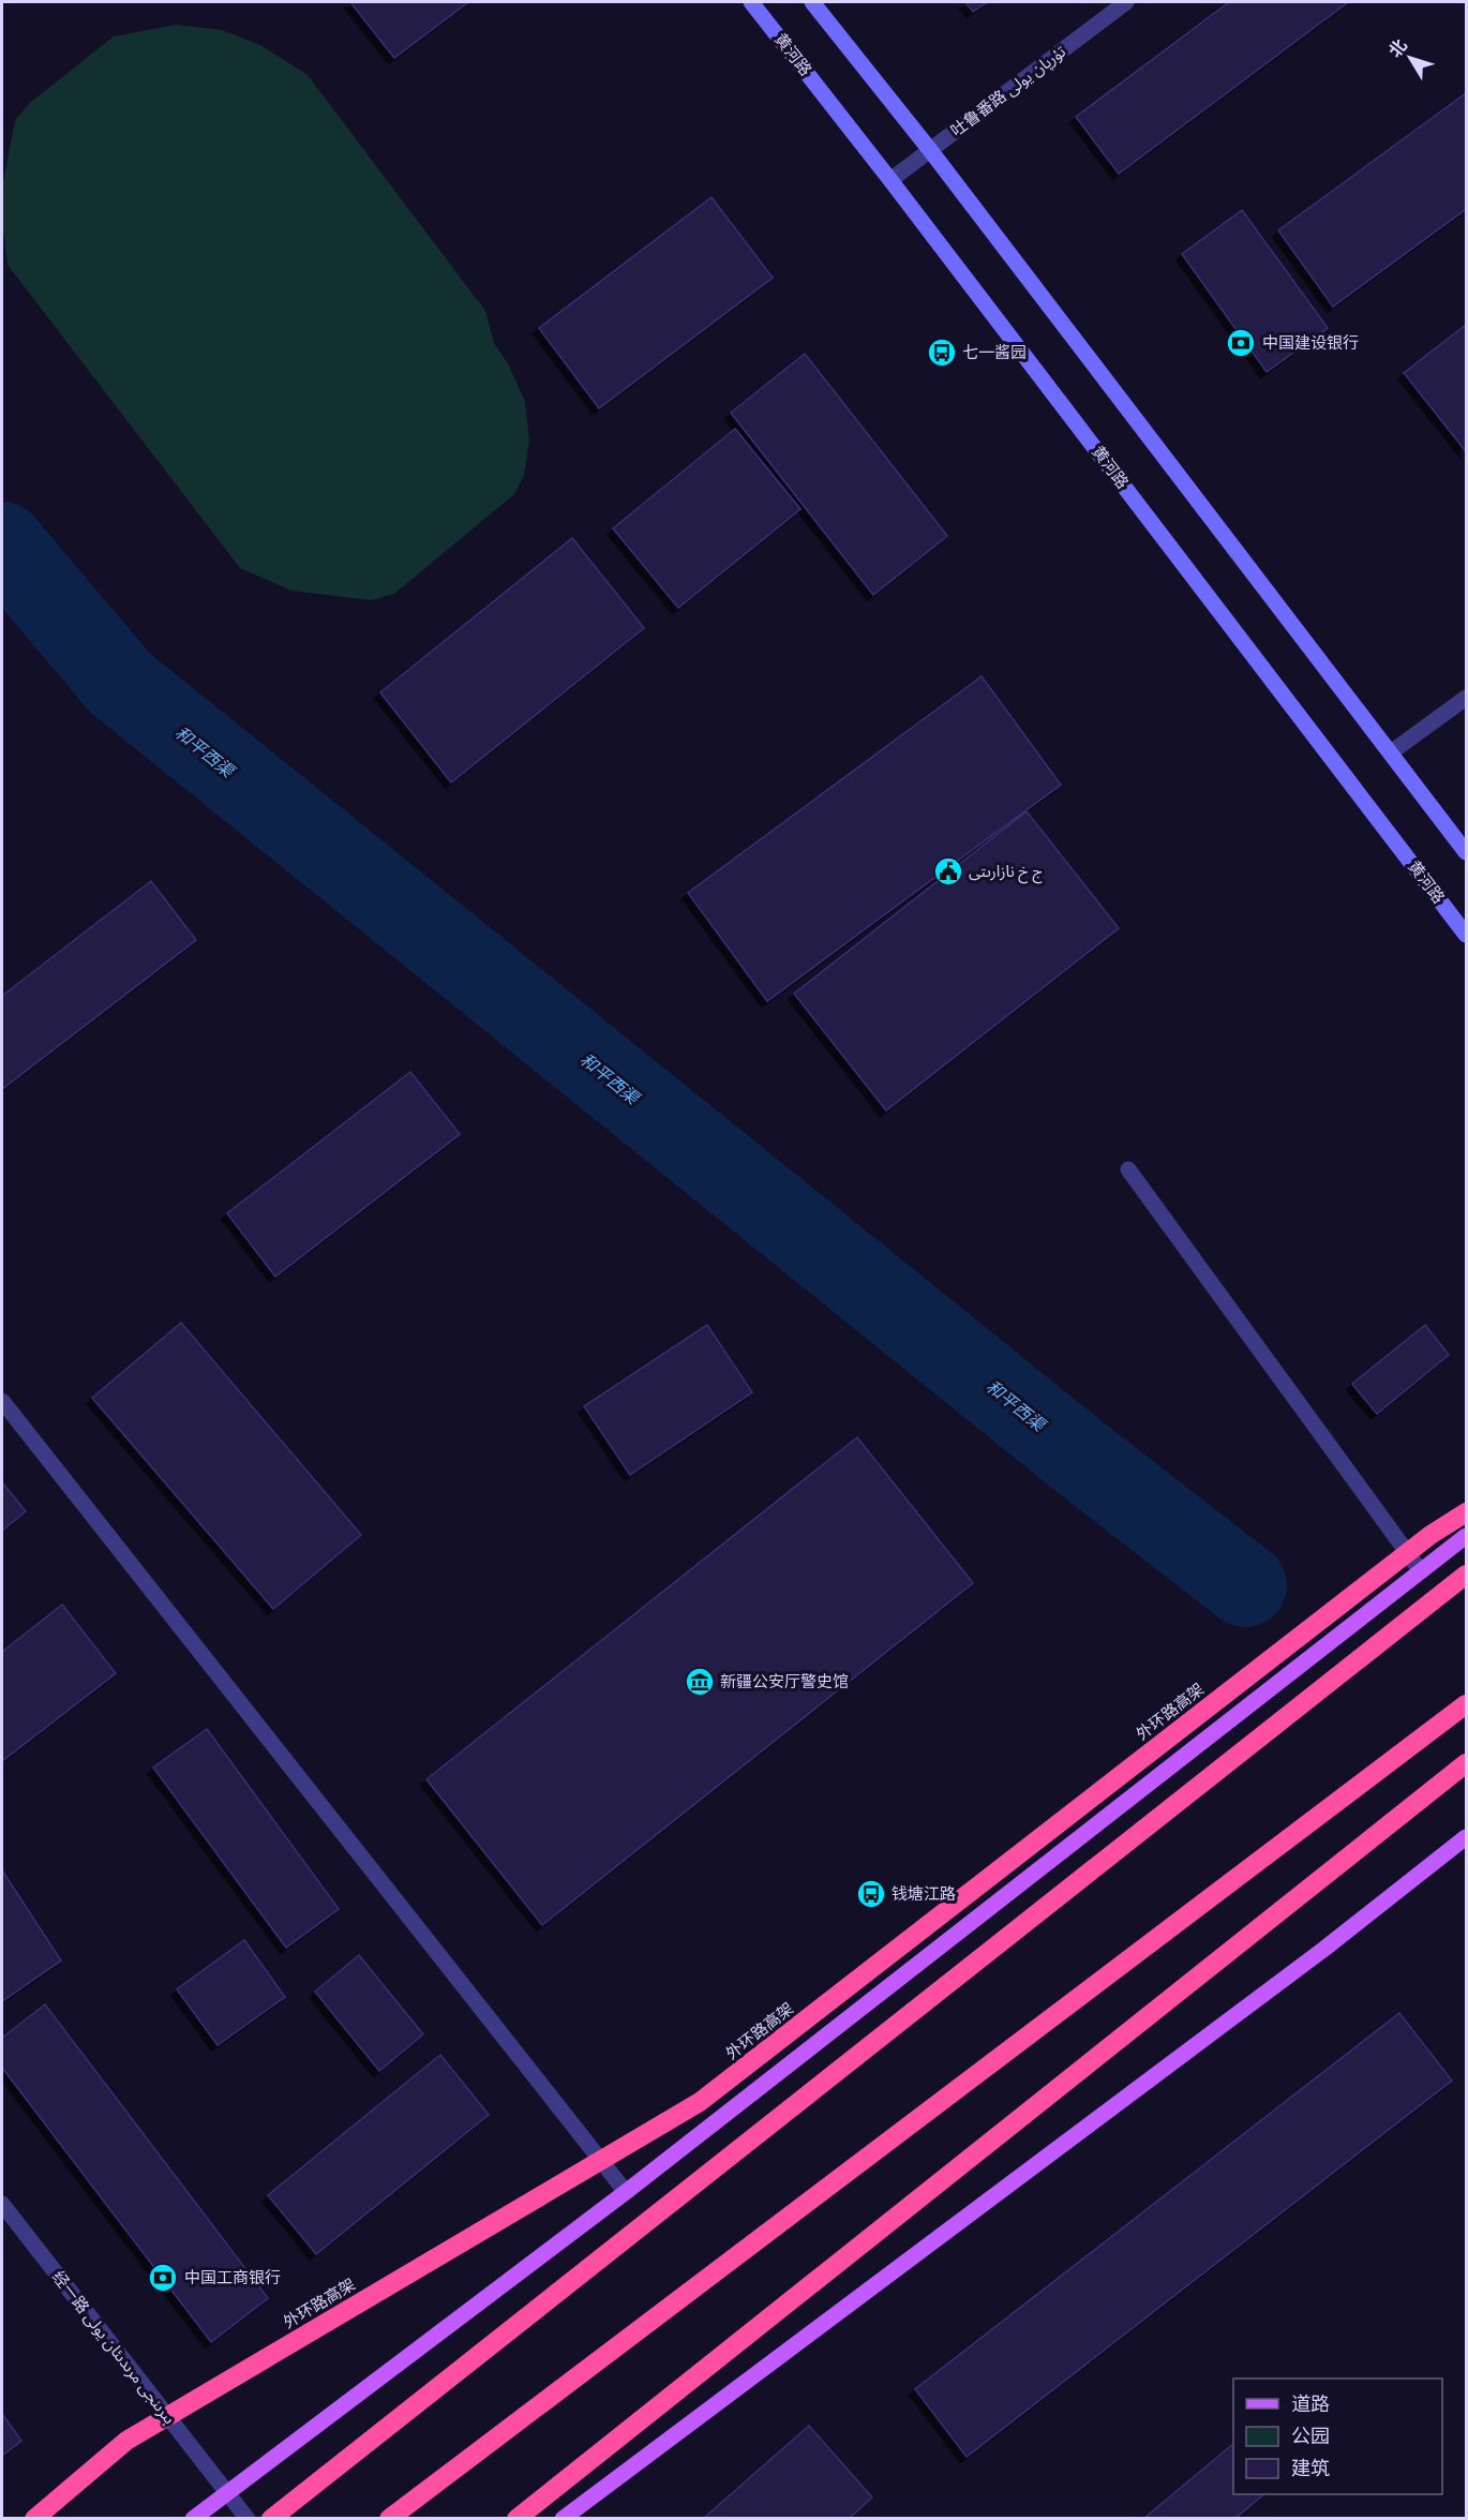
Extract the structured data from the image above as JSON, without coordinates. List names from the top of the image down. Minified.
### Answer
{"streets":{"highway":["外环路高架"],"main road":["黄河路"],"street":["吐鲁番路 تۇرپان يولى","经一路 بىرىنجى مرىدىئان يولى"]},"crossings":[["黄河路","吐鲁番路 تۇرپان يولى"]],"water":["和平西渠"],"places":{"bank":["中国建设银行","中国工商银行"],"bus stop":["七一酱园","钱塘江路"],"public building":["ج خ نازارىتى"],"museum":["新疆公安厅警史馆"]},"legend":["道路","公园","建筑"],"north":"top left"}
